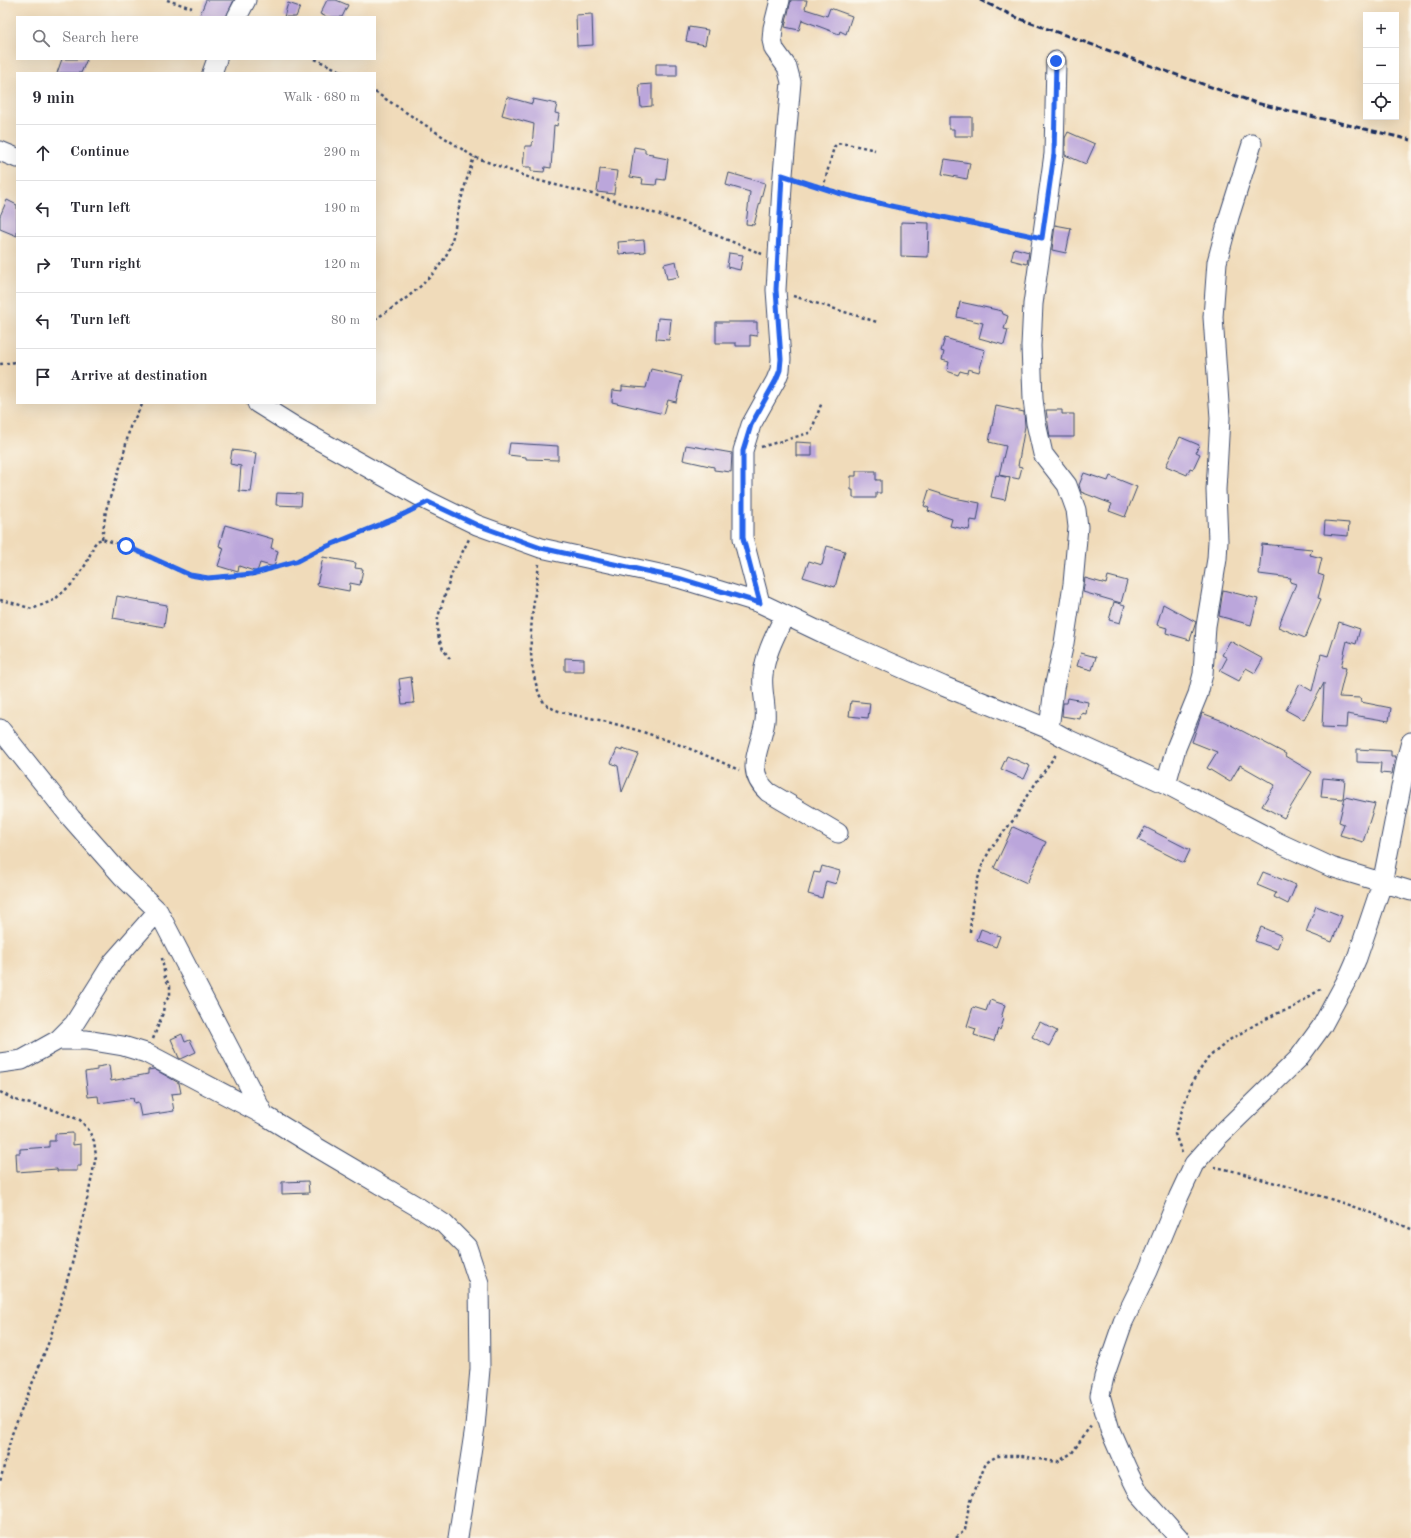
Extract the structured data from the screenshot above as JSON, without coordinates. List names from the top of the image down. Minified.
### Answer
{"page":{"map_buttons":["+","−"],"search":"Search here","heading":["9 min","Walk · 680 m"],"list":[["Continue","290 m"],["Turn left","190 m"],["Turn right","120 m"],["Turn left","80 m"],"Arrive at destination"]}}
